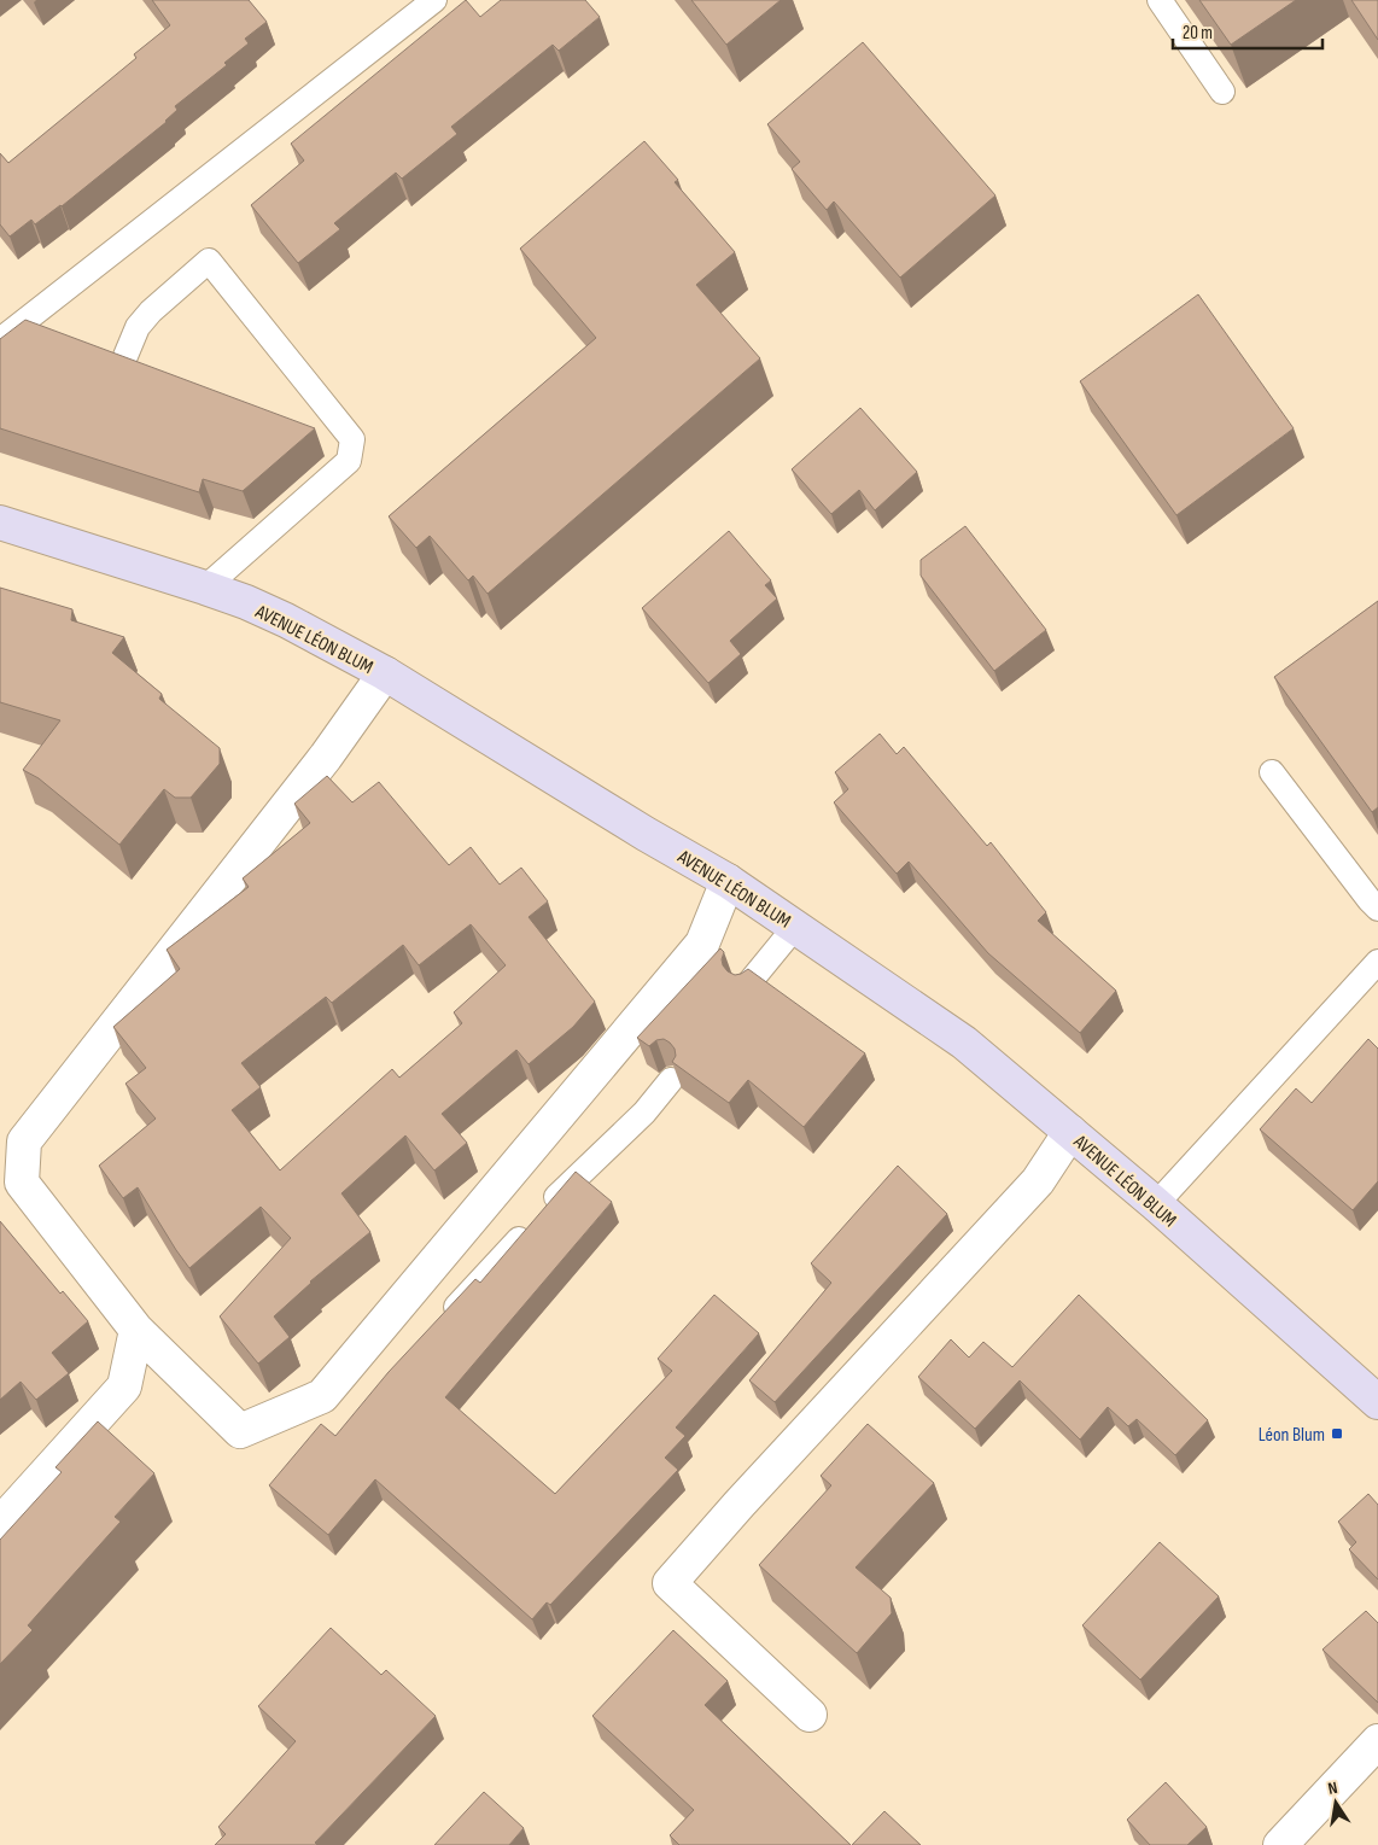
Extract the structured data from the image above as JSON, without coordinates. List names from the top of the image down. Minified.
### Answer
{"streets":{"street":["AVENUE LÉON BLUM"]},"places":{"transit":["Léon Blum"]},"scale_bar":"20 m","north":"top"}
